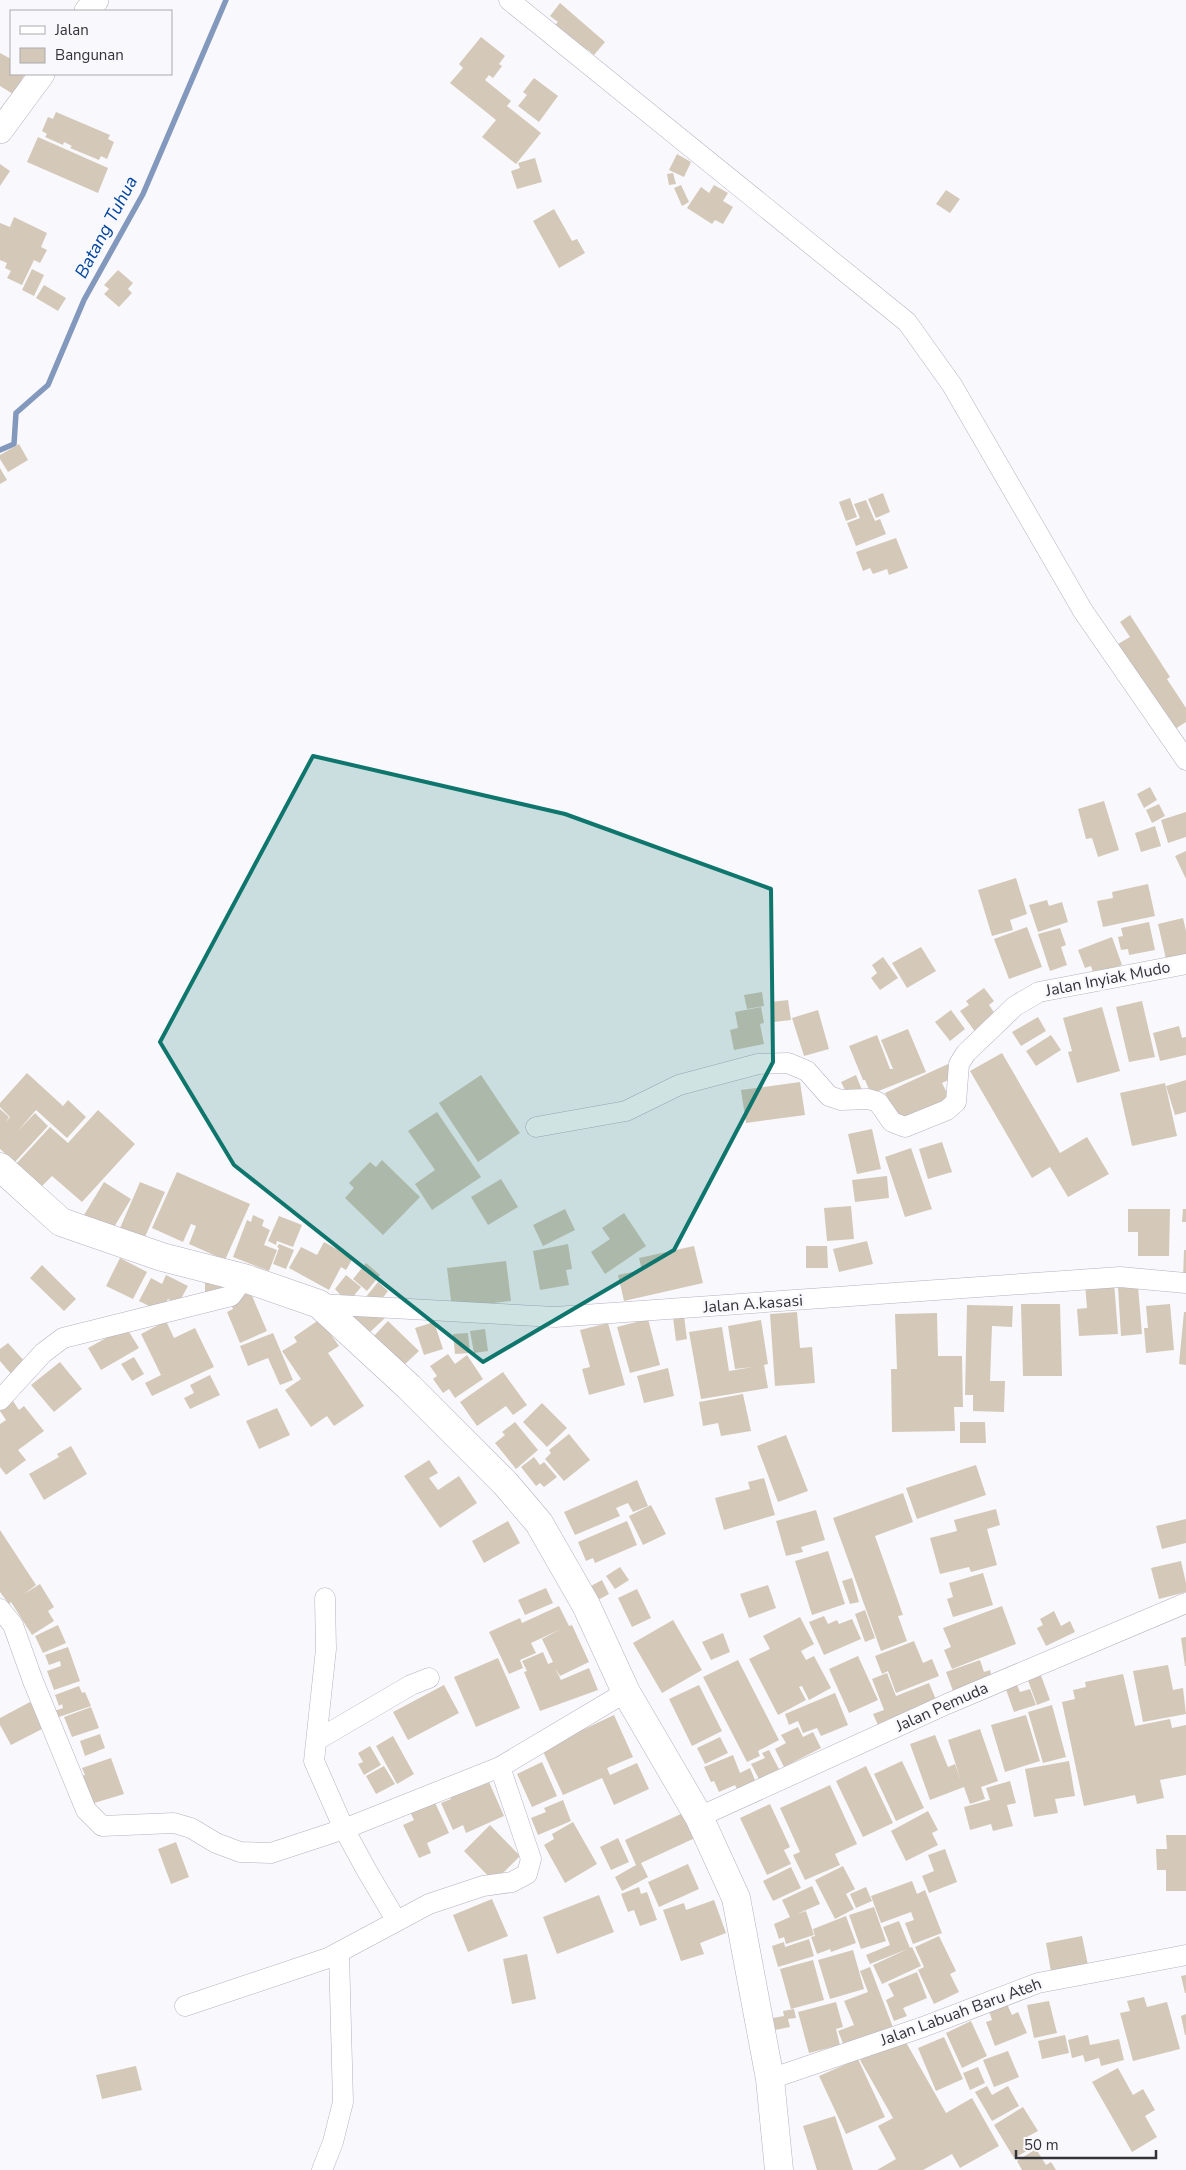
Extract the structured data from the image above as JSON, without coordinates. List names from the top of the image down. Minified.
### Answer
{"streets":{"street":["Jalan Inyiak Mudo","Jalan A.kasasi","Jalan Pemuda","Jalan Labuah Baru Ateh"]},"water":["Batang Tuhua"],"legend":["Jalan","Bangunan"],"scale_bar":"50 m"}
